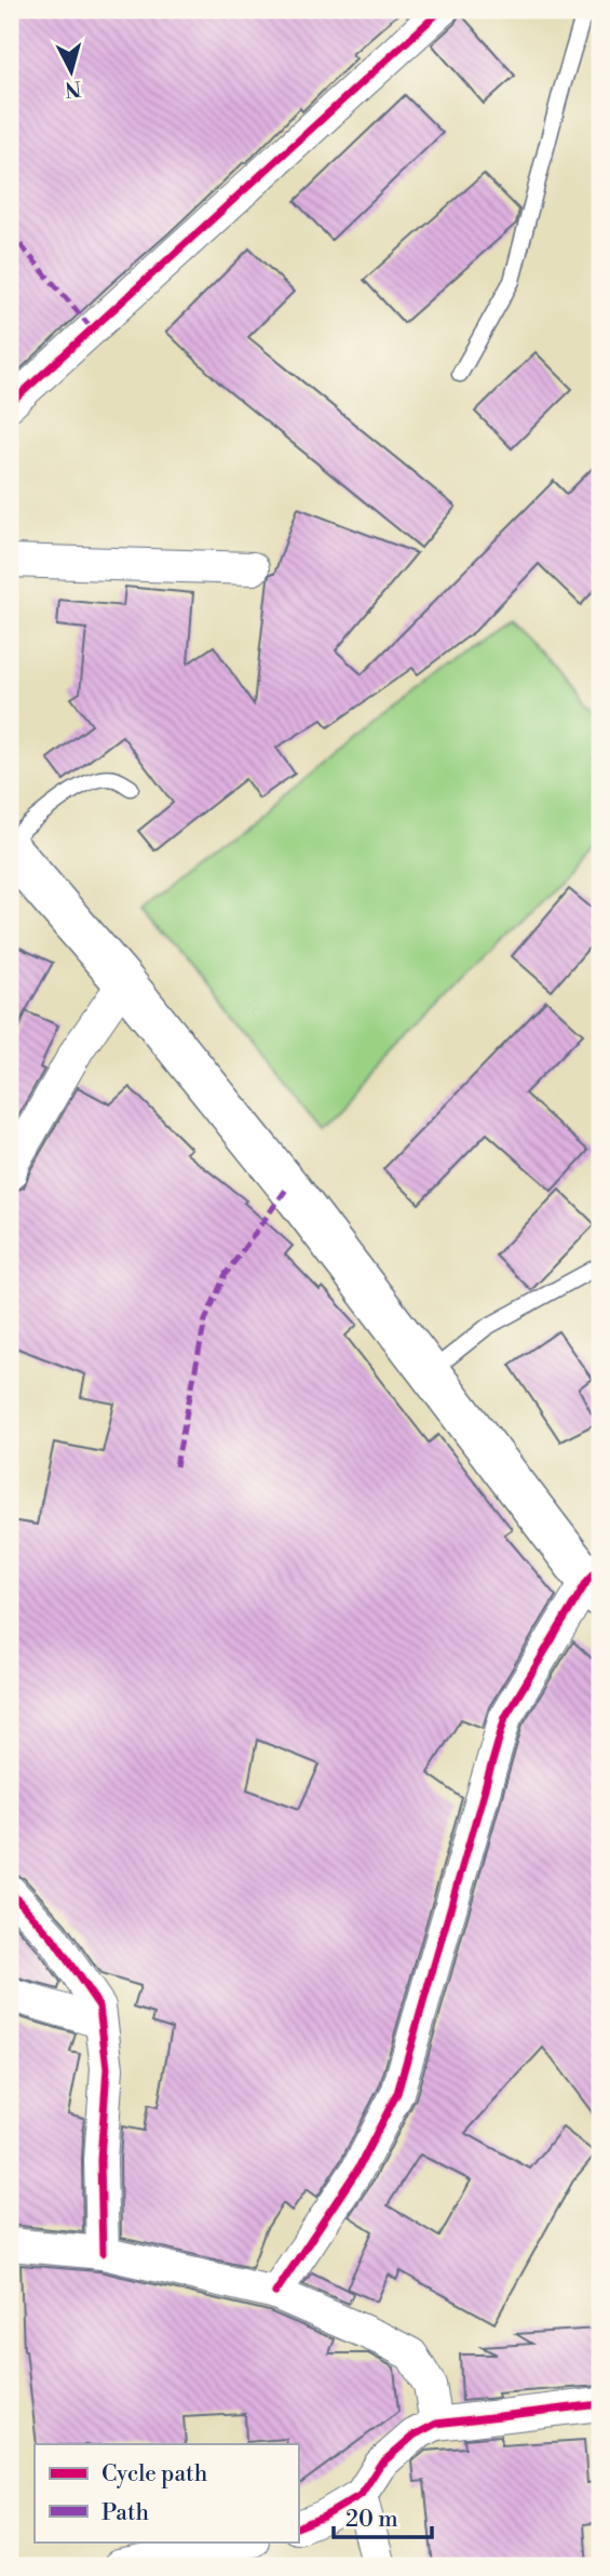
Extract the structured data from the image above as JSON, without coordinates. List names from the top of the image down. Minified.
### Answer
{"legend":["Cycle path","Path"],"scale_bar":"20 m","north":"bottom"}
